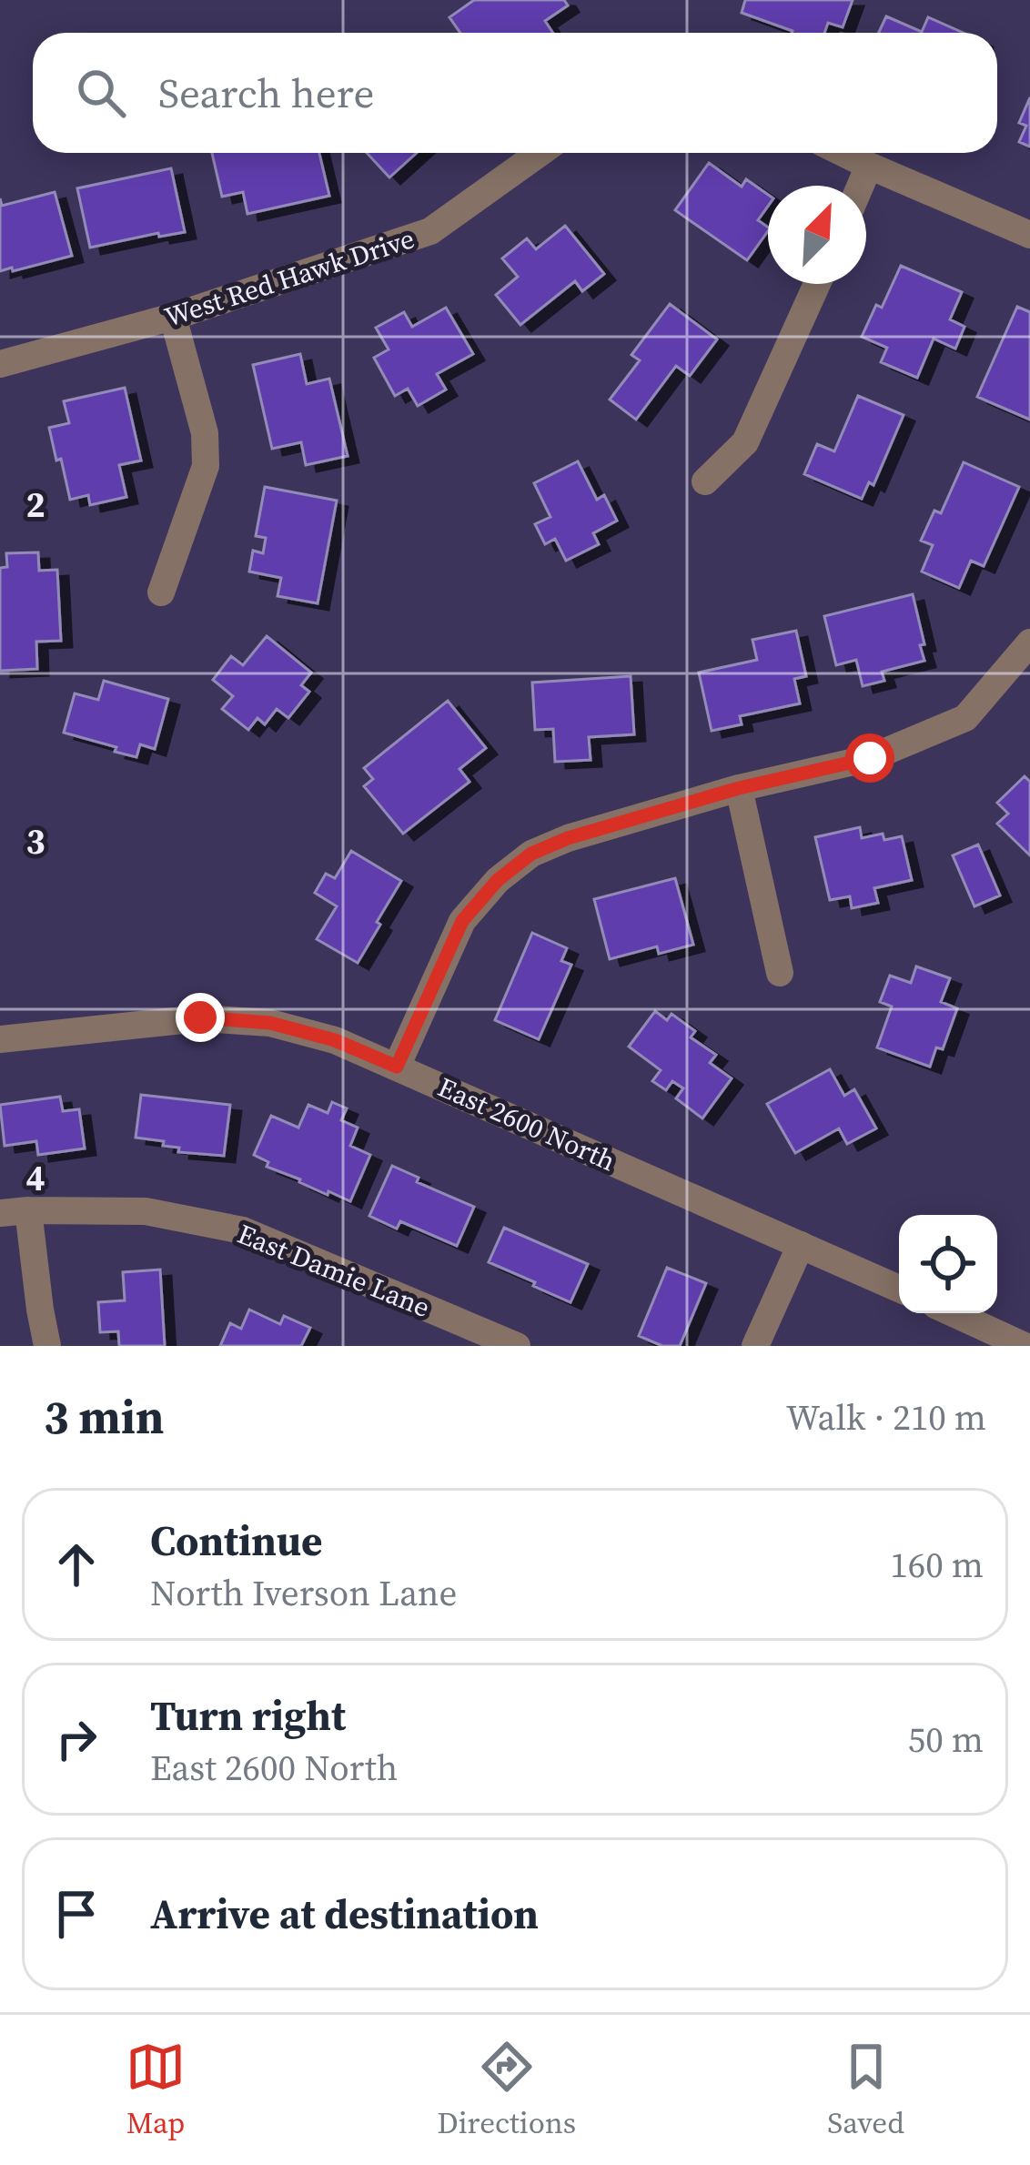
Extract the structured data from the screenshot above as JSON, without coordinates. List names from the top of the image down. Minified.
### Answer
{"streets":{"street":["West Red Hawk Drive","East 2600 North","East Damie Lane"]},"north":"top right","page":{"search":"Search here","heading":["3 min","Walk · 210 m"],"list":[["Continue","North Iverson Lane","160 m"],["Turn right","East 2600 North","50 m"],"Arrive at destination"],"nav":["Map","Directions","Saved"]},"grid":{"rows":["2","3","4"]}}
